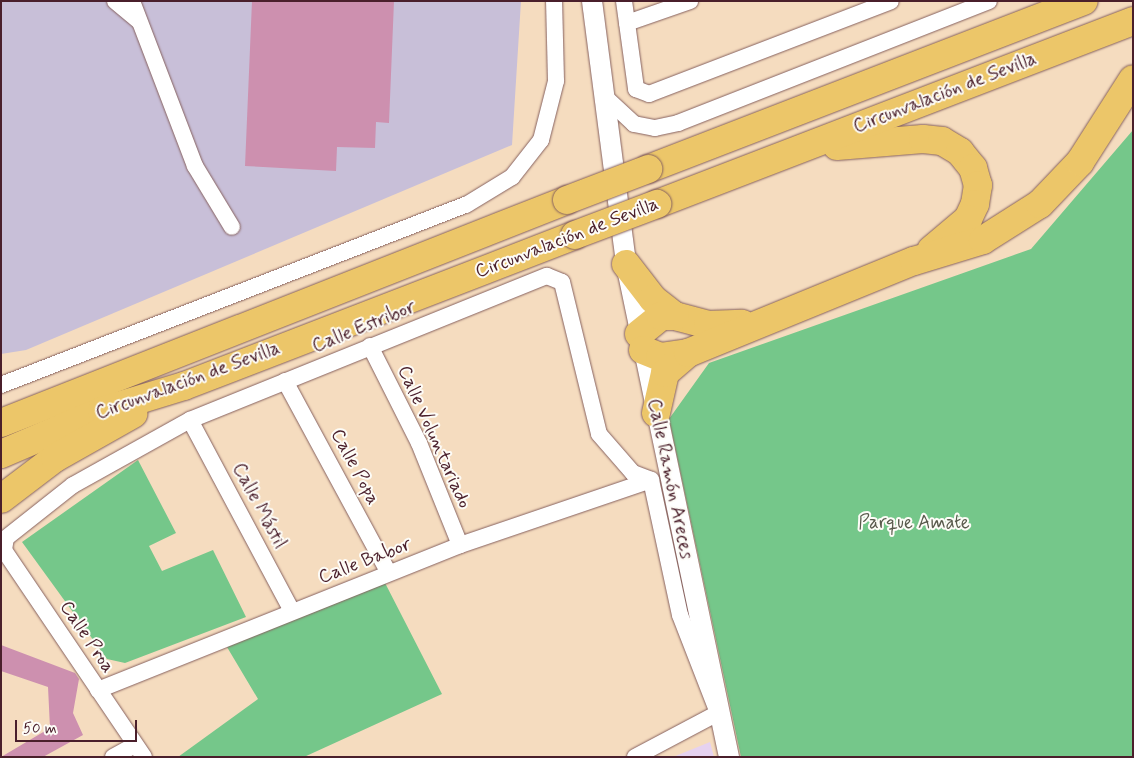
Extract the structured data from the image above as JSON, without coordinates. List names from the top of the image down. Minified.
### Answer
{"streets":{"highway":["Circunvalación de Sevilla"],"street":["Calle Estribor","Calle Voluntariado","Calle Popa","Calle Ramón Areces","Calle Mástil","Calle Babor","Calle Proa"]},"crossings":[["Calle Estribor","Calle Voluntariado"],["Calle Estribor","Calle Popa"],["Calle Estribor","Calle Mástil"],["Calle Estribor","Calle Babor"],["Calle Estribor","Calle Proa"],["Calle Voluntariado","Calle Babor"],["Calle Popa","Calle Babor"],["Calle Mástil","Calle Babor"],["Calle Babor","Calle Proa"]],"parks":["Parque Amate"],"scale_bar":"50 m"}
